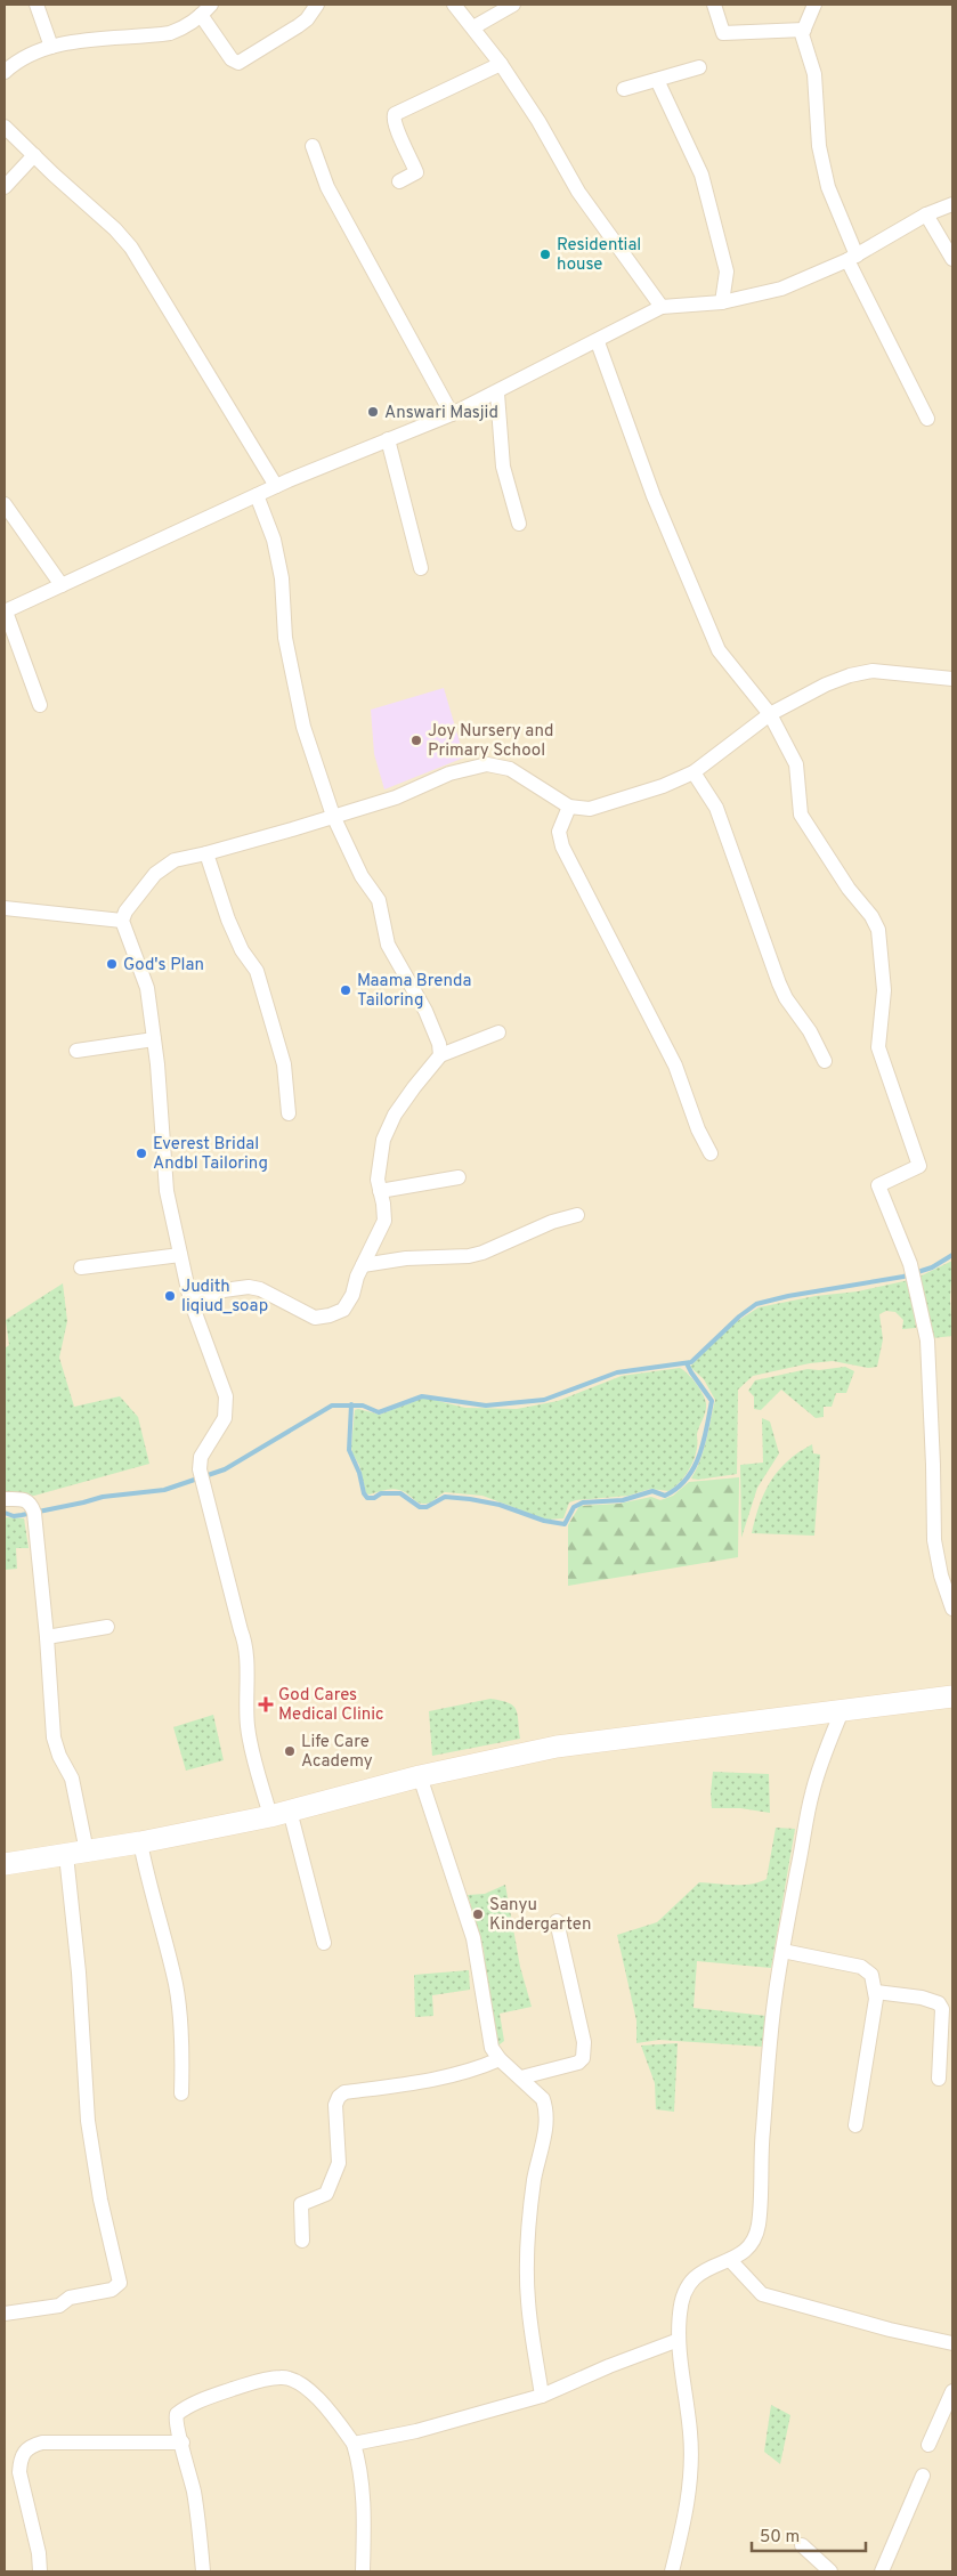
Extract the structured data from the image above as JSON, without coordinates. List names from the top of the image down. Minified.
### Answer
{"places":{"other":["Residential house","Answari Masjid","Joy Nursery and Primary School","God's Plan","Maama Brenda Tailoring","Everest Bridal Andbl Tailoring","Judith liqiud_soap","Life Care Academy","Sanyu Kindergarten"],"health":["God Cares Medical Clinic"]},"scale_bar":"50 m"}
